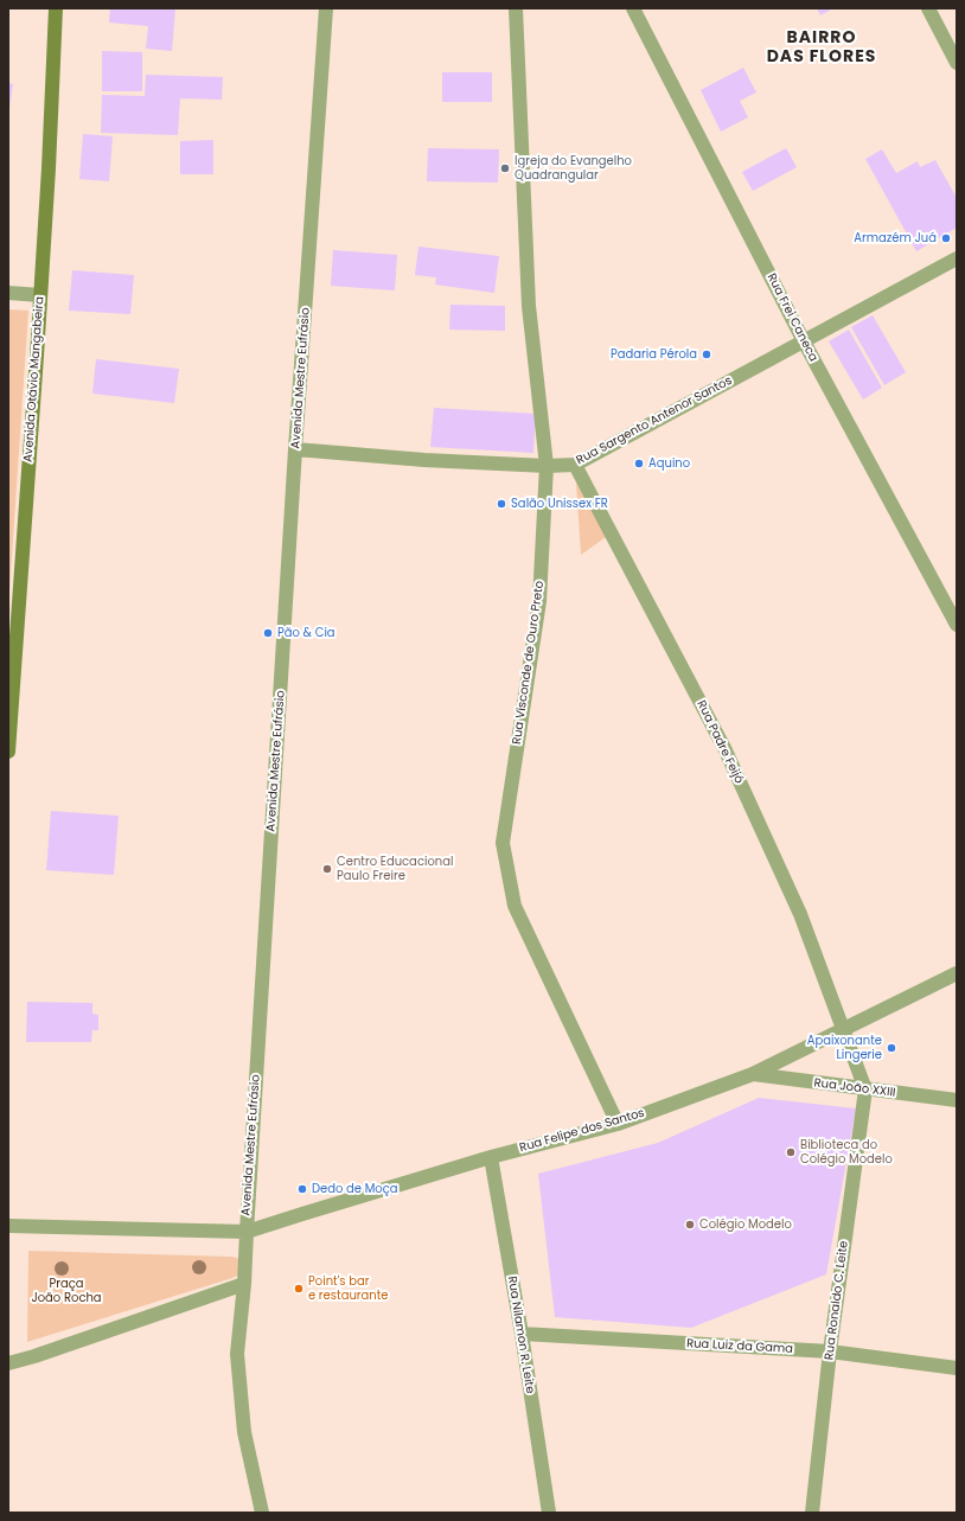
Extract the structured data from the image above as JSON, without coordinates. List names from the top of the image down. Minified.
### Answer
{"streets":{"main road":["Avenida Otávio Mangabeira"],"street":["Rua Frei Caneca","Avenida Mestre Eufrásio","Rua Sargento Antenor Santos","Rua Visconde de Ouro Preto","Rua Padre Feijó","Rua João XXIII","Rua Felipe dos Santos","Rua Ronaldo C. Leite","Rua Nilamon R. Leite","Rua Luiz da Gama"]},"crossings":[["Rua Frei Caneca","Rua Sargento Antenor Santos"],["Avenida Mestre Eufrásio","Rua Sargento Antenor Santos"],["Avenida Mestre Eufrásio","Rua Felipe dos Santos"],["Rua Sargento Antenor Santos","Rua Visconde de Ouro Preto"],["Rua Sargento Antenor Santos","Rua Padre Feijó"],["Rua Visconde de Ouro Preto","Rua Felipe dos Santos"],["Rua Padre Feijó","Rua João XXIII"],["Rua Padre Feijó","Rua Felipe dos Santos"],["Rua Padre Feijó","Rua Ronaldo C. Leite"],["Rua João XXIII","Rua Felipe dos Santos"],["Rua João XXIII","Rua Ronaldo C. Leite"],["Rua Felipe dos Santos","Rua Nilamon R. Leite"],["Rua Ronaldo C. Leite","Rua Luiz da Gama"],["Rua Nilamon R. Leite","Rua Luiz da Gama"]],"districts":["BAIRRO DAS FLORES"],"parks":["Praça João Rocha"],"places":["Igreja do Evangelho Quadrangular","Armazém Juá","Padaria Pérola","Aquino","Salão Unissex FR","Pão & Cia","Centro Educacional Paulo Freire","Apaixonante Lingerie","Biblioteca do Colégio Modelo","Dedo de Moça","Colégio Modelo","Point's bar e restaurante"]}
